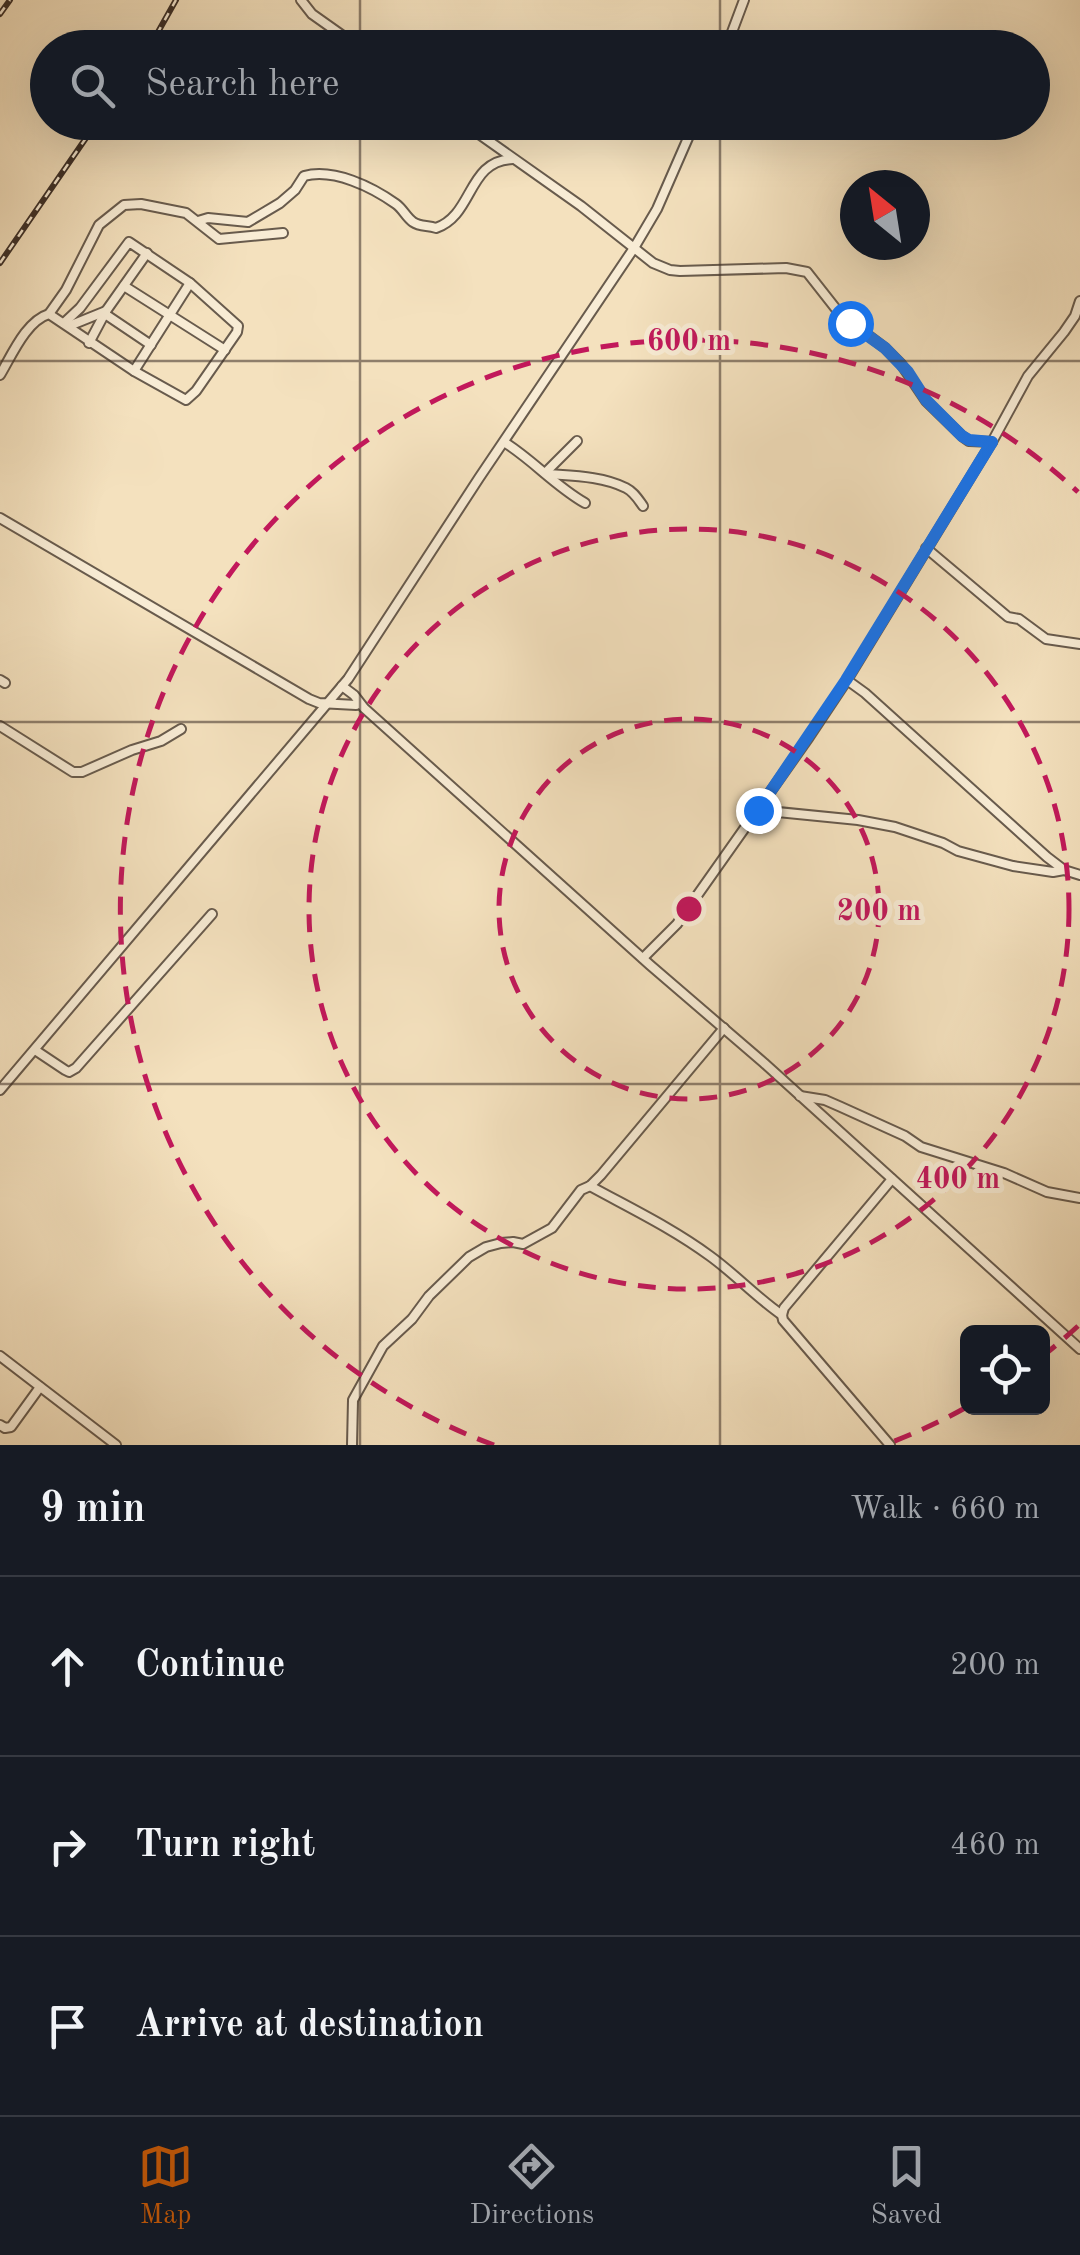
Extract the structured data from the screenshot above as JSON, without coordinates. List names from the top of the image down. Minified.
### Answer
{"north":"top left","page":{"search":"Search here","heading":["9 min","Walk · 660 m"],"list":[["Continue","200 m"],["Turn right","460 m"],"Arrive at destination"],"nav":["Map","Directions","Saved"]},"rings":["600 m","200 m","400 m"]}
